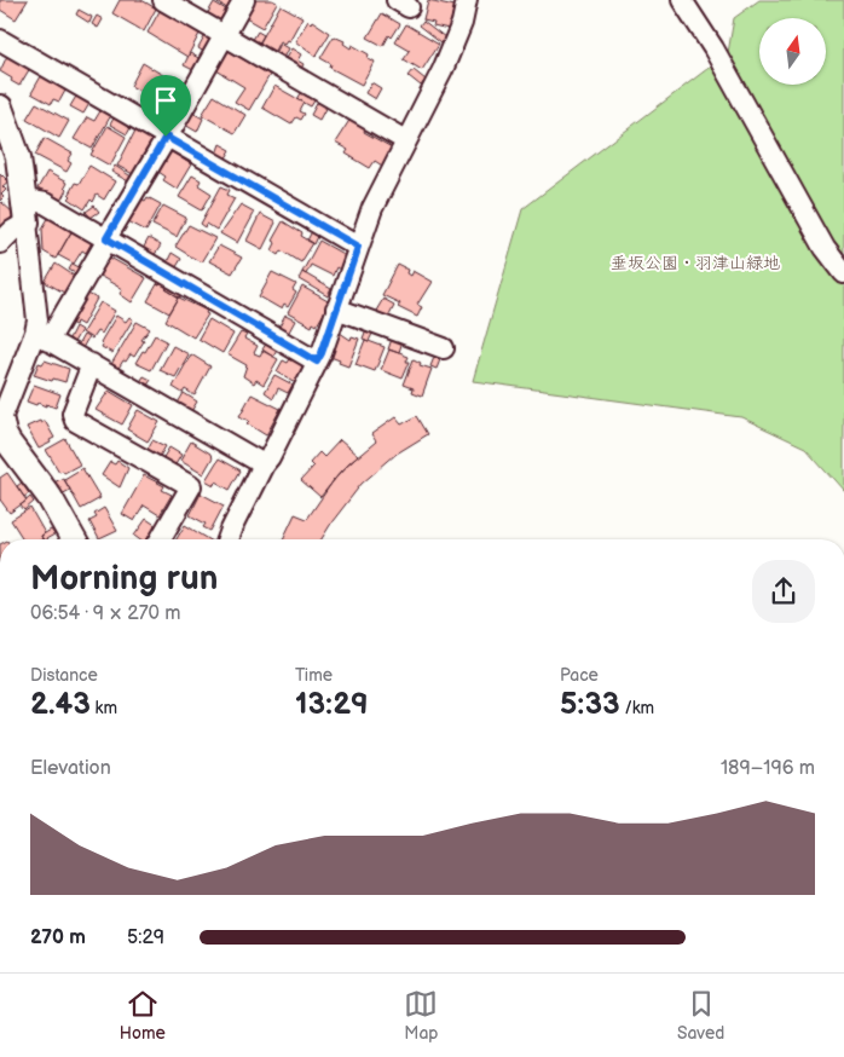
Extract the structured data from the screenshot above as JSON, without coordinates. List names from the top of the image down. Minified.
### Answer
{"parks":["垂坂公園・羽津山緑地"],"north":"top","page":{"heading":["Morning run","06:54 · 9 × 270 m"],"stats":[["Distance","2.43 km"],["Time","13:29"],["Pace","5:33 /km"]],"chart":["Elevation","189–196 m"],"list":[{"name":"270 m","note":"5:29"}],"tabs":["Home","Map","Saved"]}}
